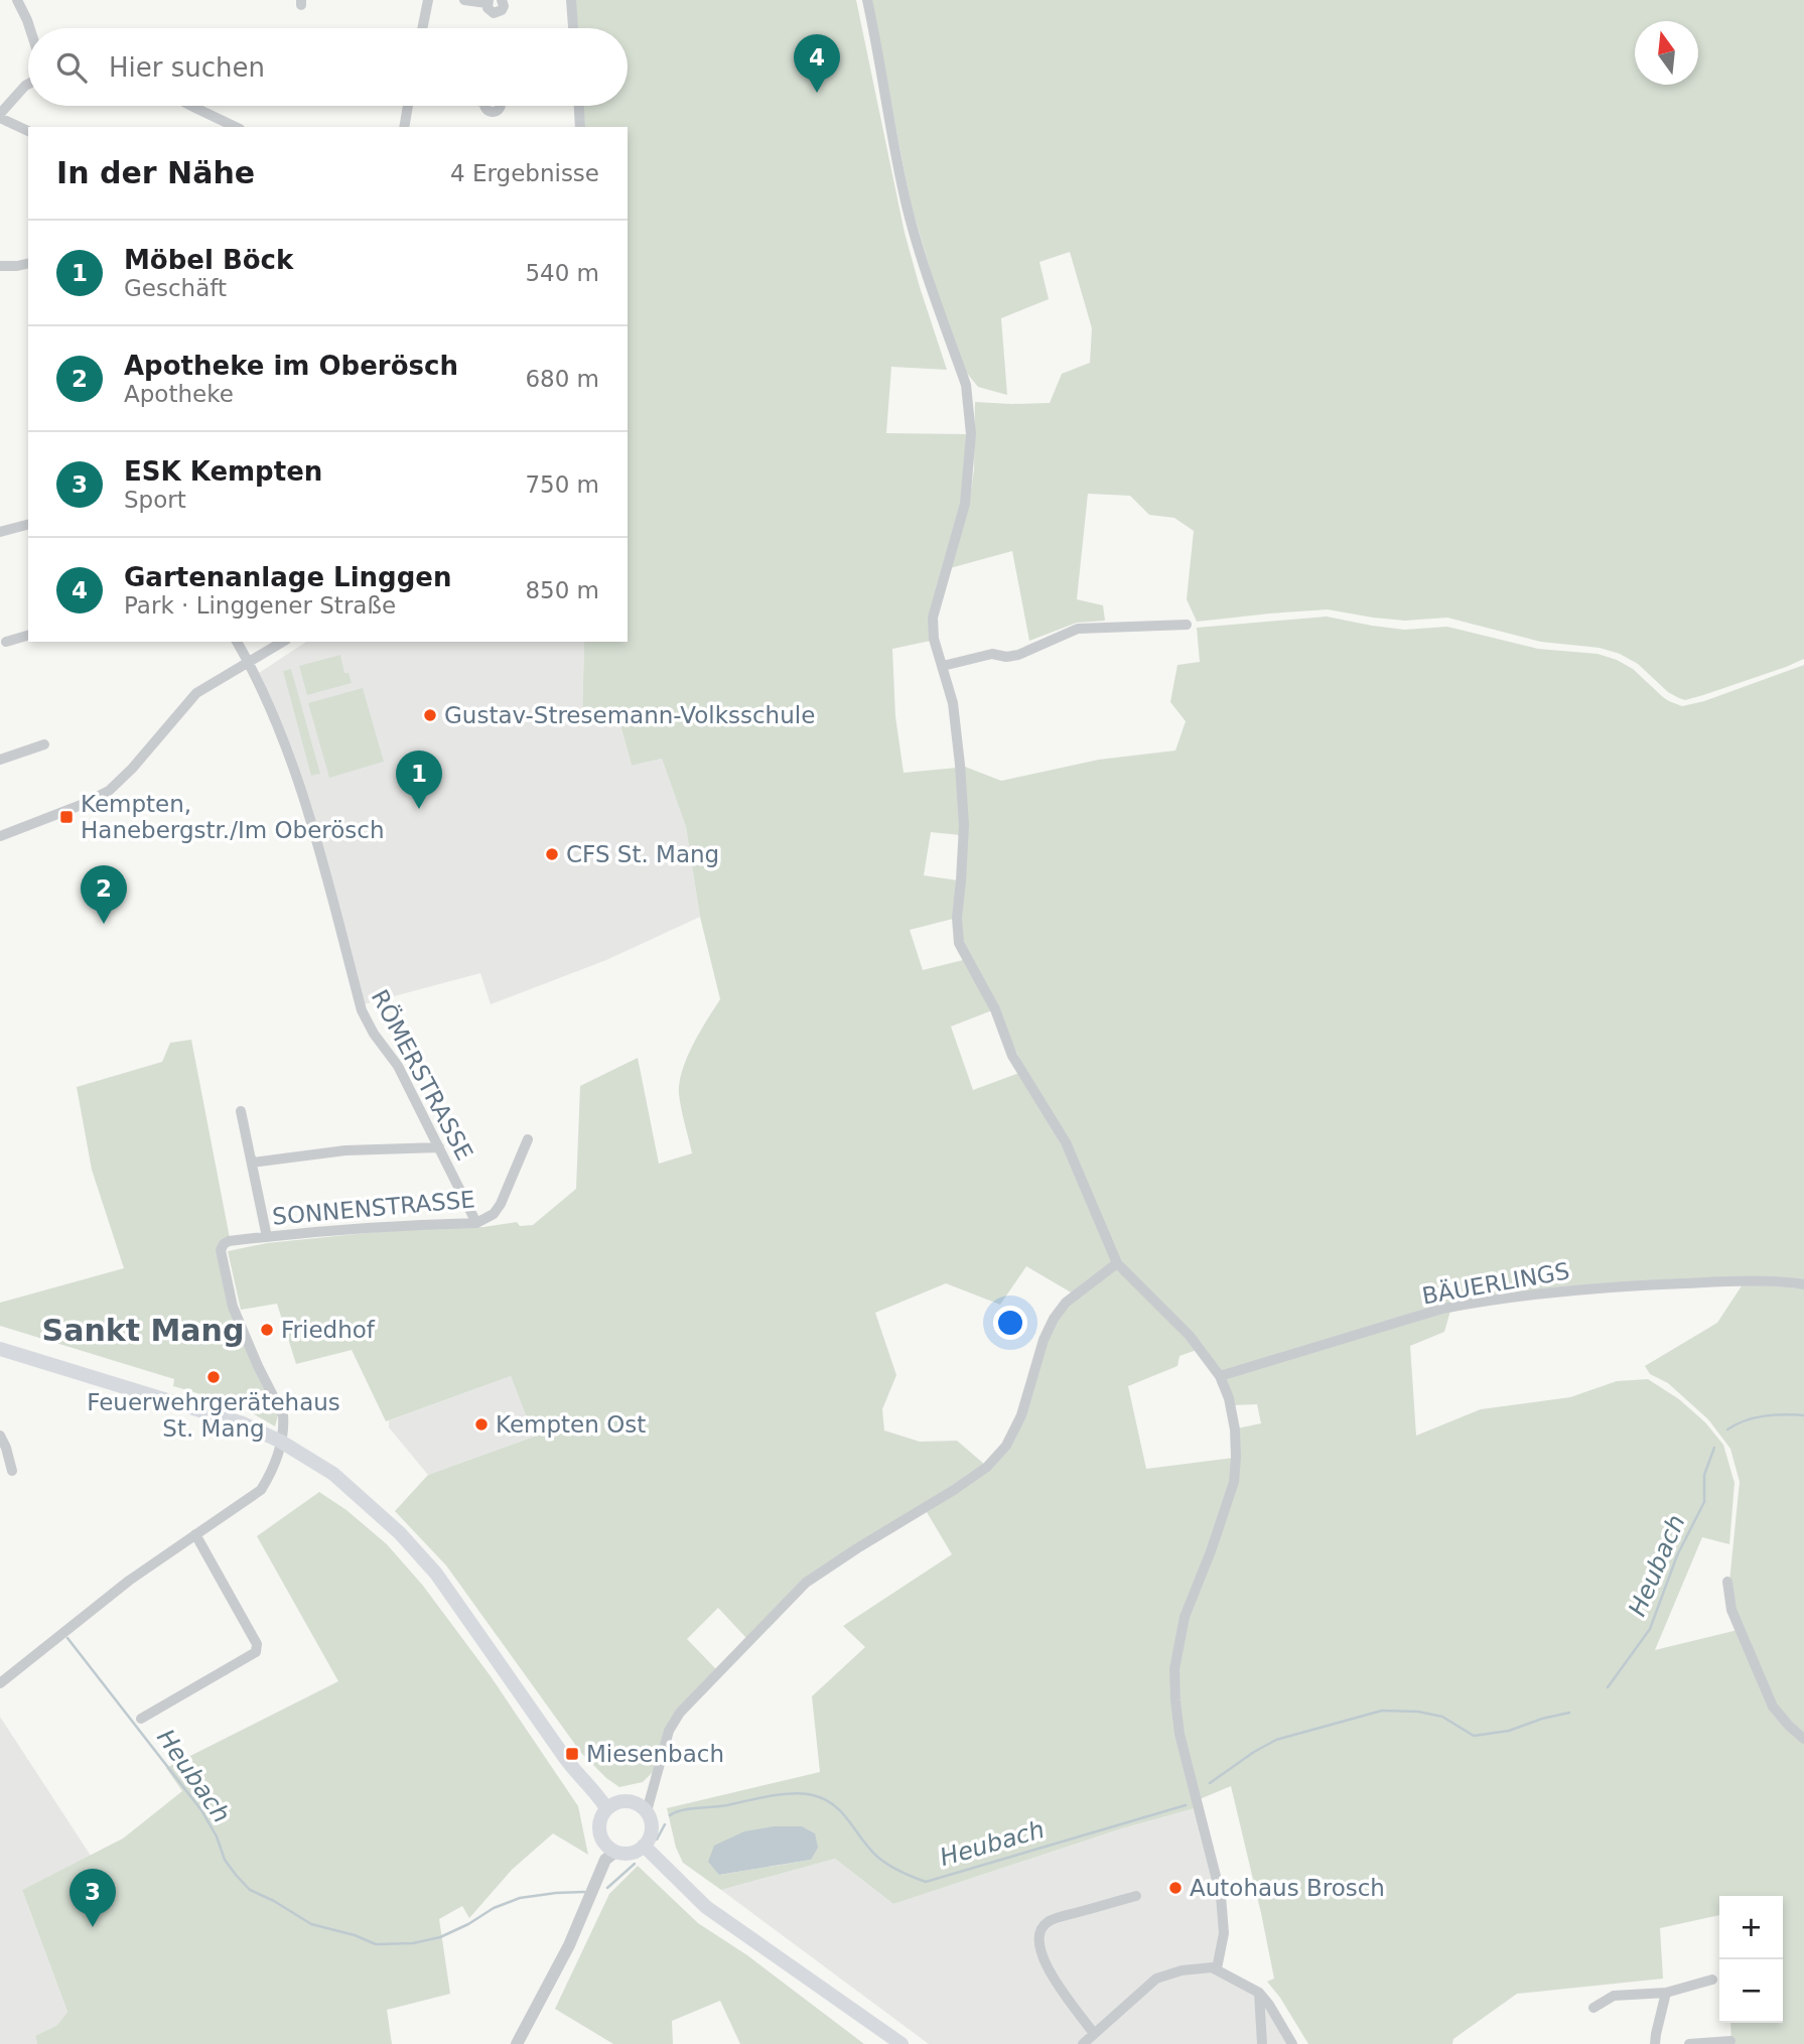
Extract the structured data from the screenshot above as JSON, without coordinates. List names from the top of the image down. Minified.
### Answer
{"streets":{"street":["RÖMERSTRASSE","SONNENSTRASSE","BÄUERLINGS"]},"crossings":[["RÖMERSTRASSE","SONNENSTRASSE"]],"districts":["Sankt Mang"],"water":["Heubach"],"places":{"other":["Gustav-Stresemann-Volksschule","CFS St. Mang","Friedhof","Feuerwehrgerätehaus St. Mang","Kempten Ost","Autohaus Brosch"],"transit":["Kempten, Hanebergstr./Im Oberösch","Miesenbach"]},"north":"top","page":{"search":"Hier suchen","pins":["4","1","2","3"],"heading":["In der Nähe","4 Ergebnisse"],"list":[{"mark":"1","name":"Möbel Böck","note":"Geschäft","value":"540 m"},{"mark":"2","name":"Apotheke im Oberösch","note":"Apotheke","value":"680 m"},{"mark":"3","name":"ESK Kempten","note":"Sport","value":"750 m"},{"mark":"4","name":"Gartenanlage Linggen","note":"Park · Linggener Straße","value":"850 m"}],"map_buttons":["+","−"]}}
